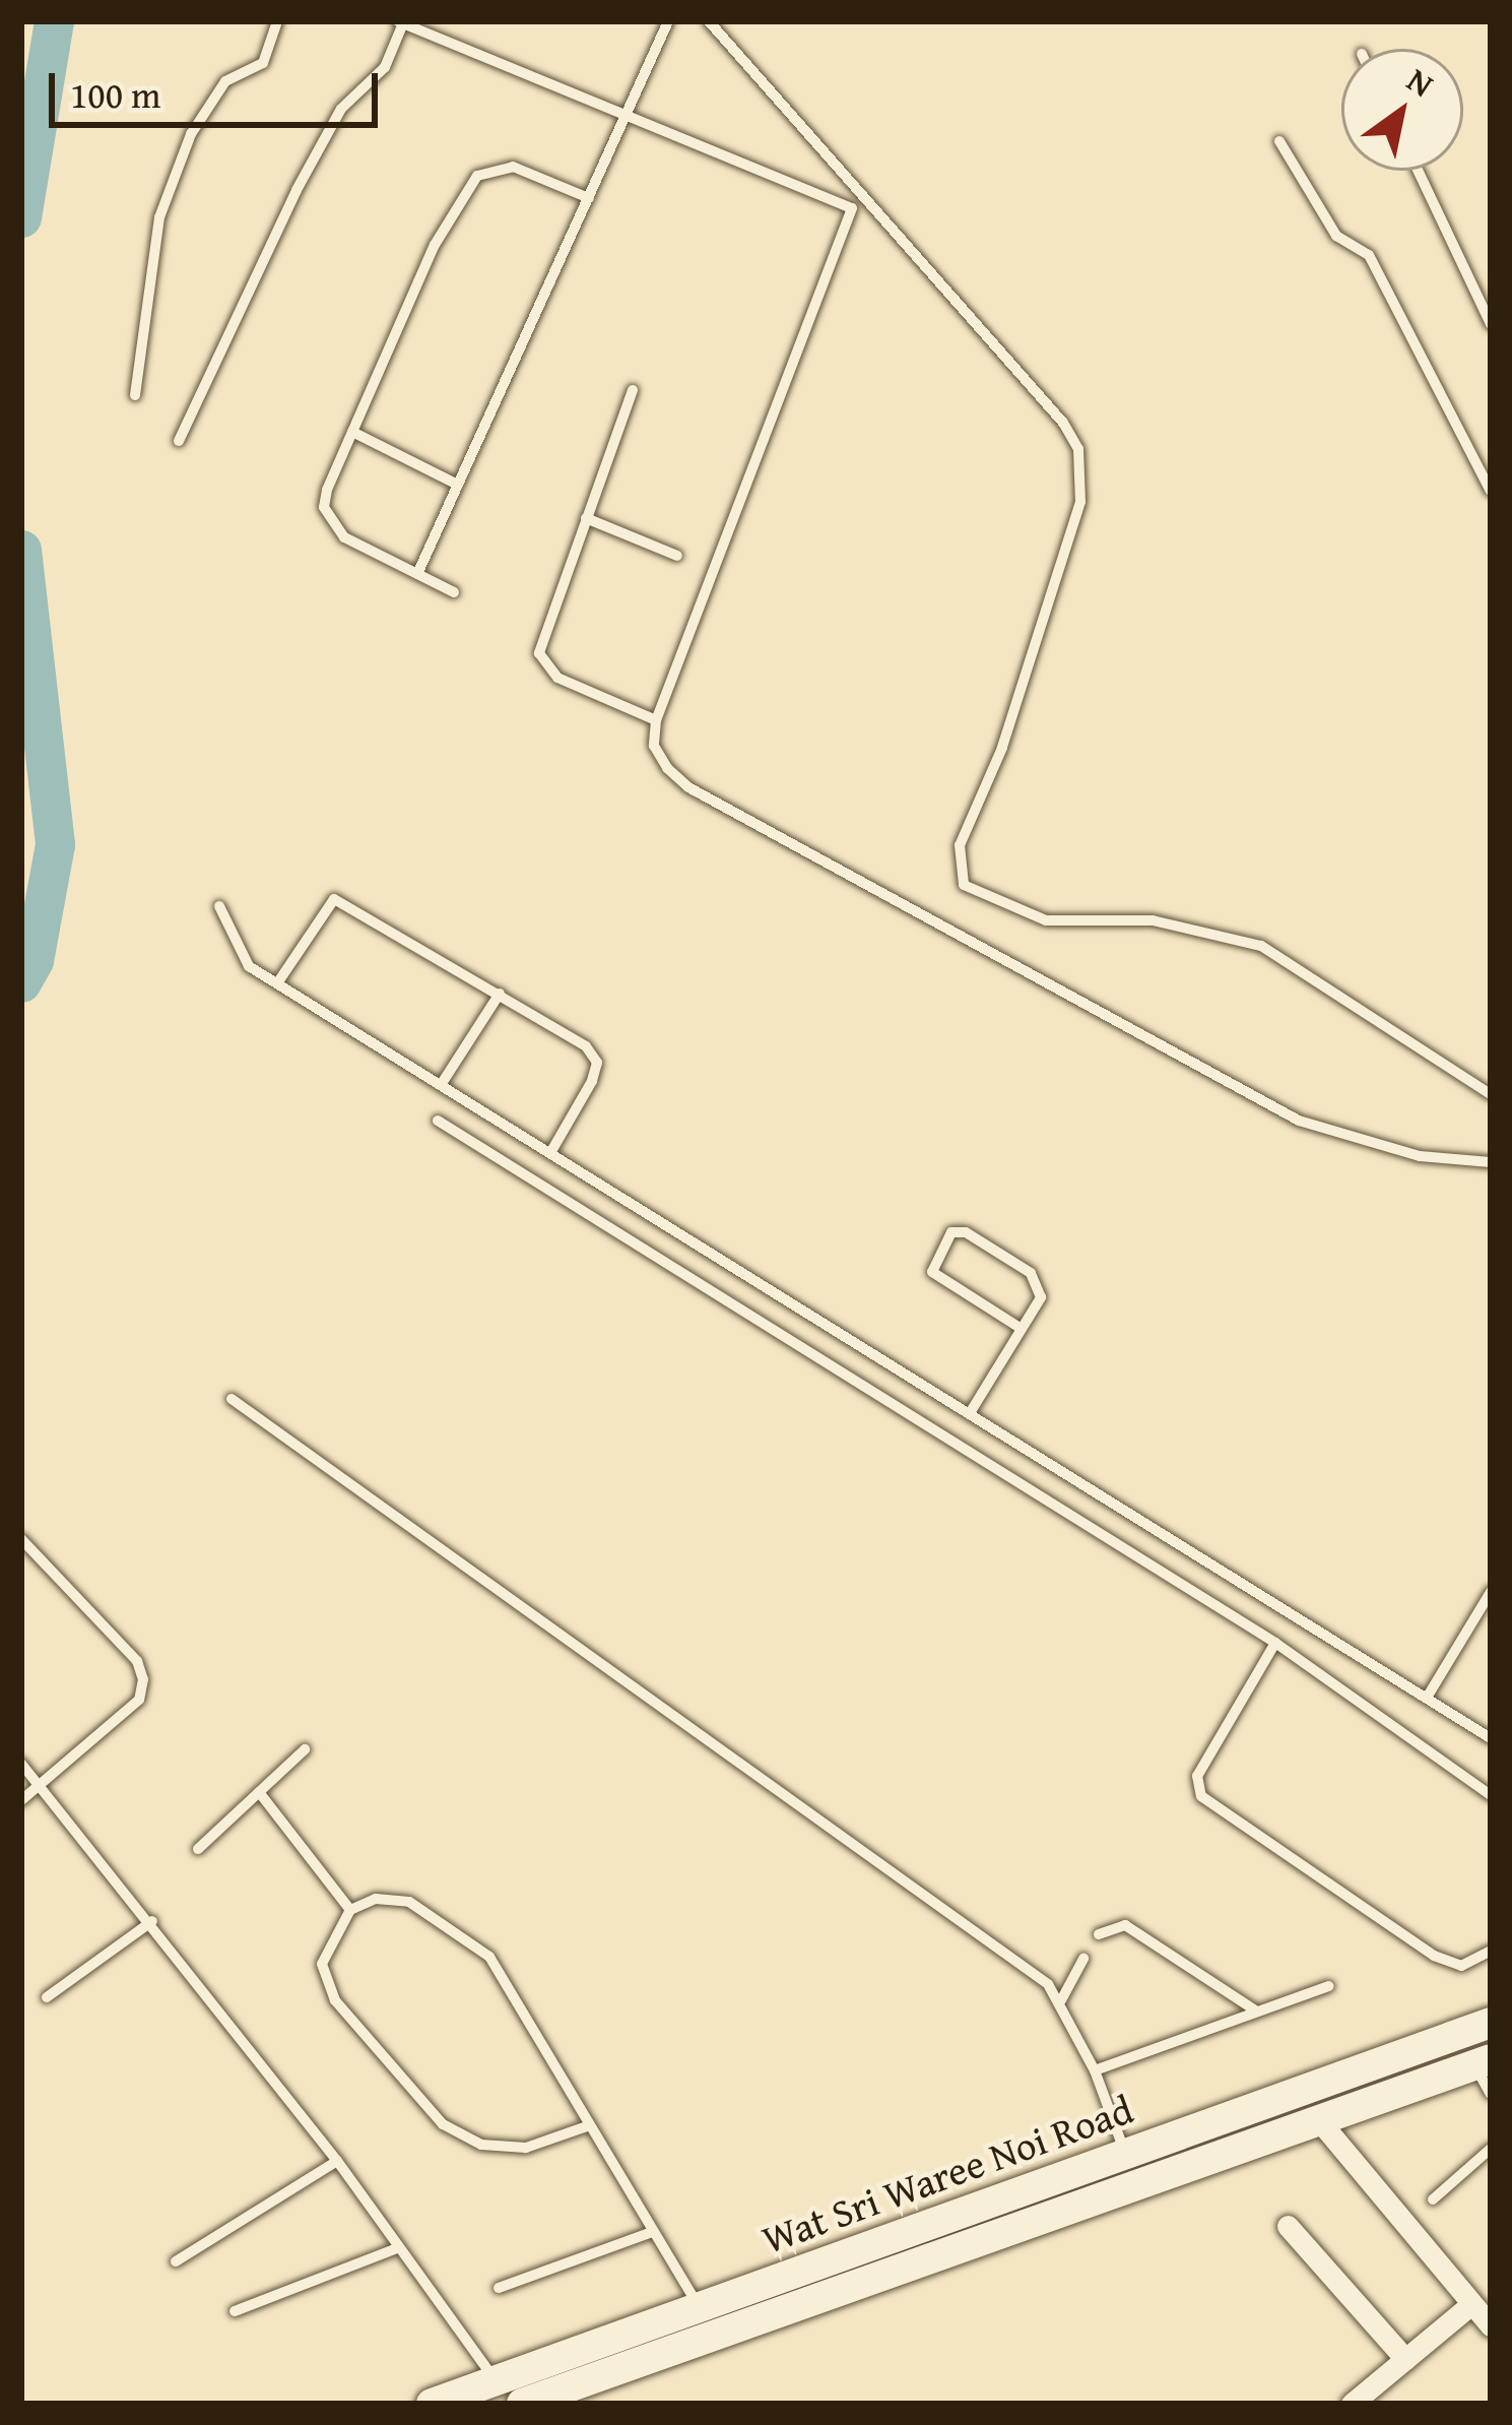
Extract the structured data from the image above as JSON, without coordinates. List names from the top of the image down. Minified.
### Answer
{"streets":{"main road":["Wat Sri Waree Noi Road"]},"scale_bar":"100 m","north":"top right"}
